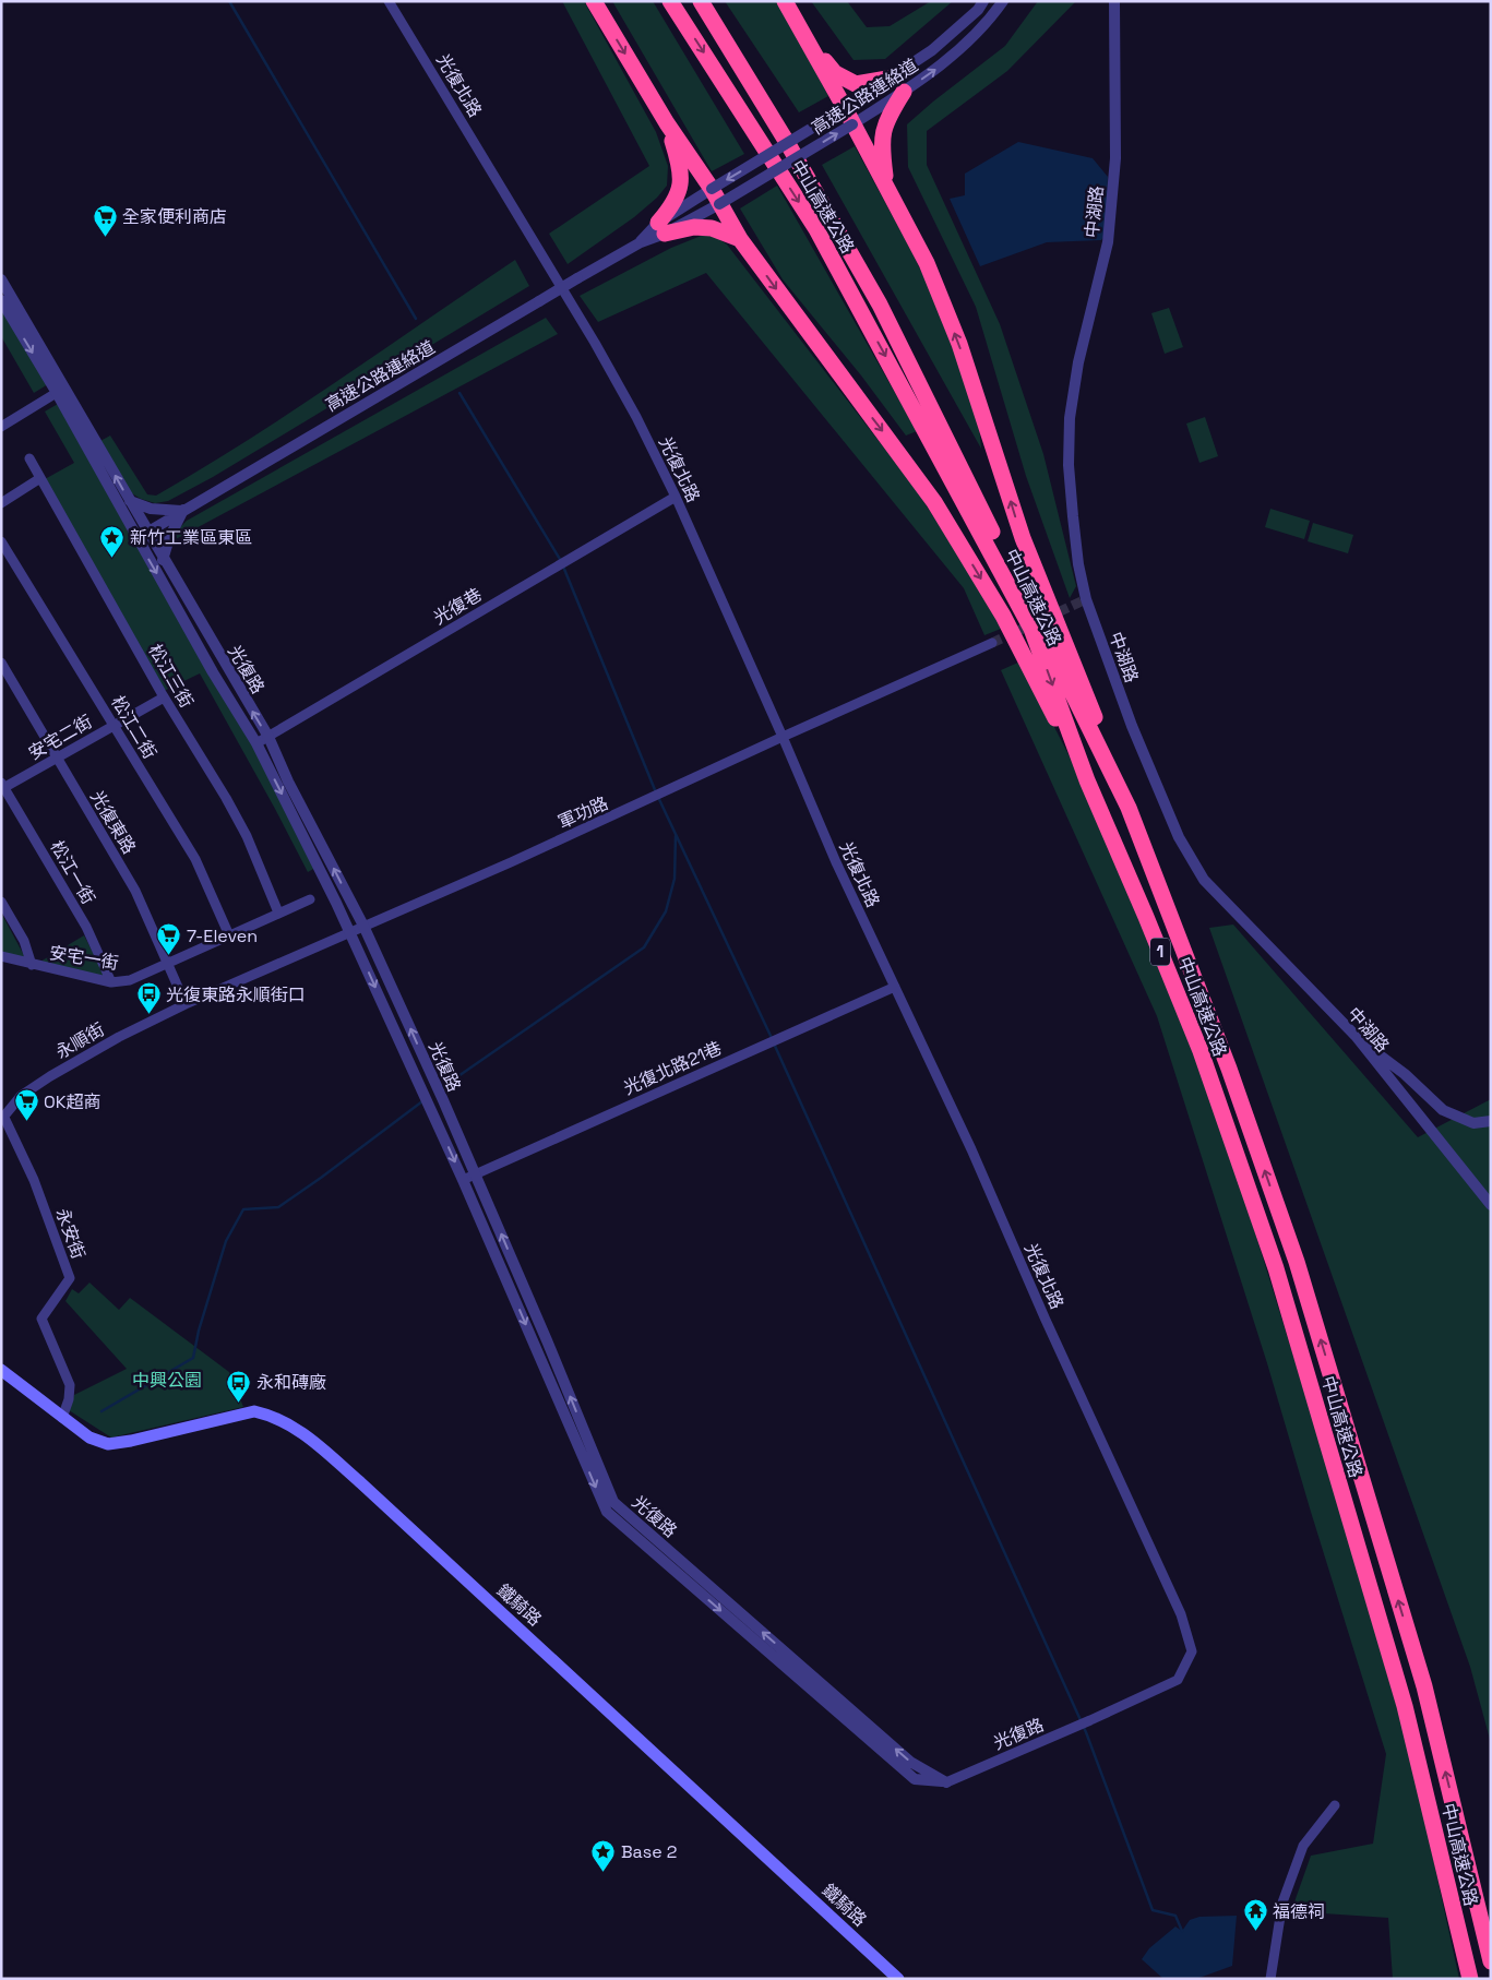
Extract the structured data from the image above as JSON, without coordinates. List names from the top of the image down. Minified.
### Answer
{"streets":{"highway":["中山高速公路","1"],"main road":["鐵騎路"],"street":["光復北路","高速公路連絡道","中湖路","光復巷","光復路","松江三街","松江二街","安宅二街","軍功路","光復東路","松江一街","安宅一街","永順街","光復北路21巷","永安街"]},"crossings":[["光復北路","光復巷"],["光復北路","光復路"],["光復北路","軍功路"],["光復北路","光復北路21巷"],["高速公路連絡道","光復路"],["光復巷","光復路"],["光復路","軍功路"],["光復路","光復北路21巷"],["松江三街","安宅二街"],["松江三街","安宅一街"],["松江二街","安宅二街"],["松江二街","安宅一街"],["安宅二街","光復東路"],["安宅二街","松江一街"],["軍功路","光復東路"],["軍功路","永順街"],["光復東路","安宅一街"],["光復東路","永順街"],["松江一街","安宅一街"],["永順街","永安街"],["永安街","鐵騎路"]],"parks":["中興公園"],"places":{"supermarket":["全家便利商店","7-Eleven","OK超商"],"place":["新竹工業區東區","Base 2"],"bus stop":["光復東路永順街口","永和磚廠"],"temple":["福德祠"]}}
